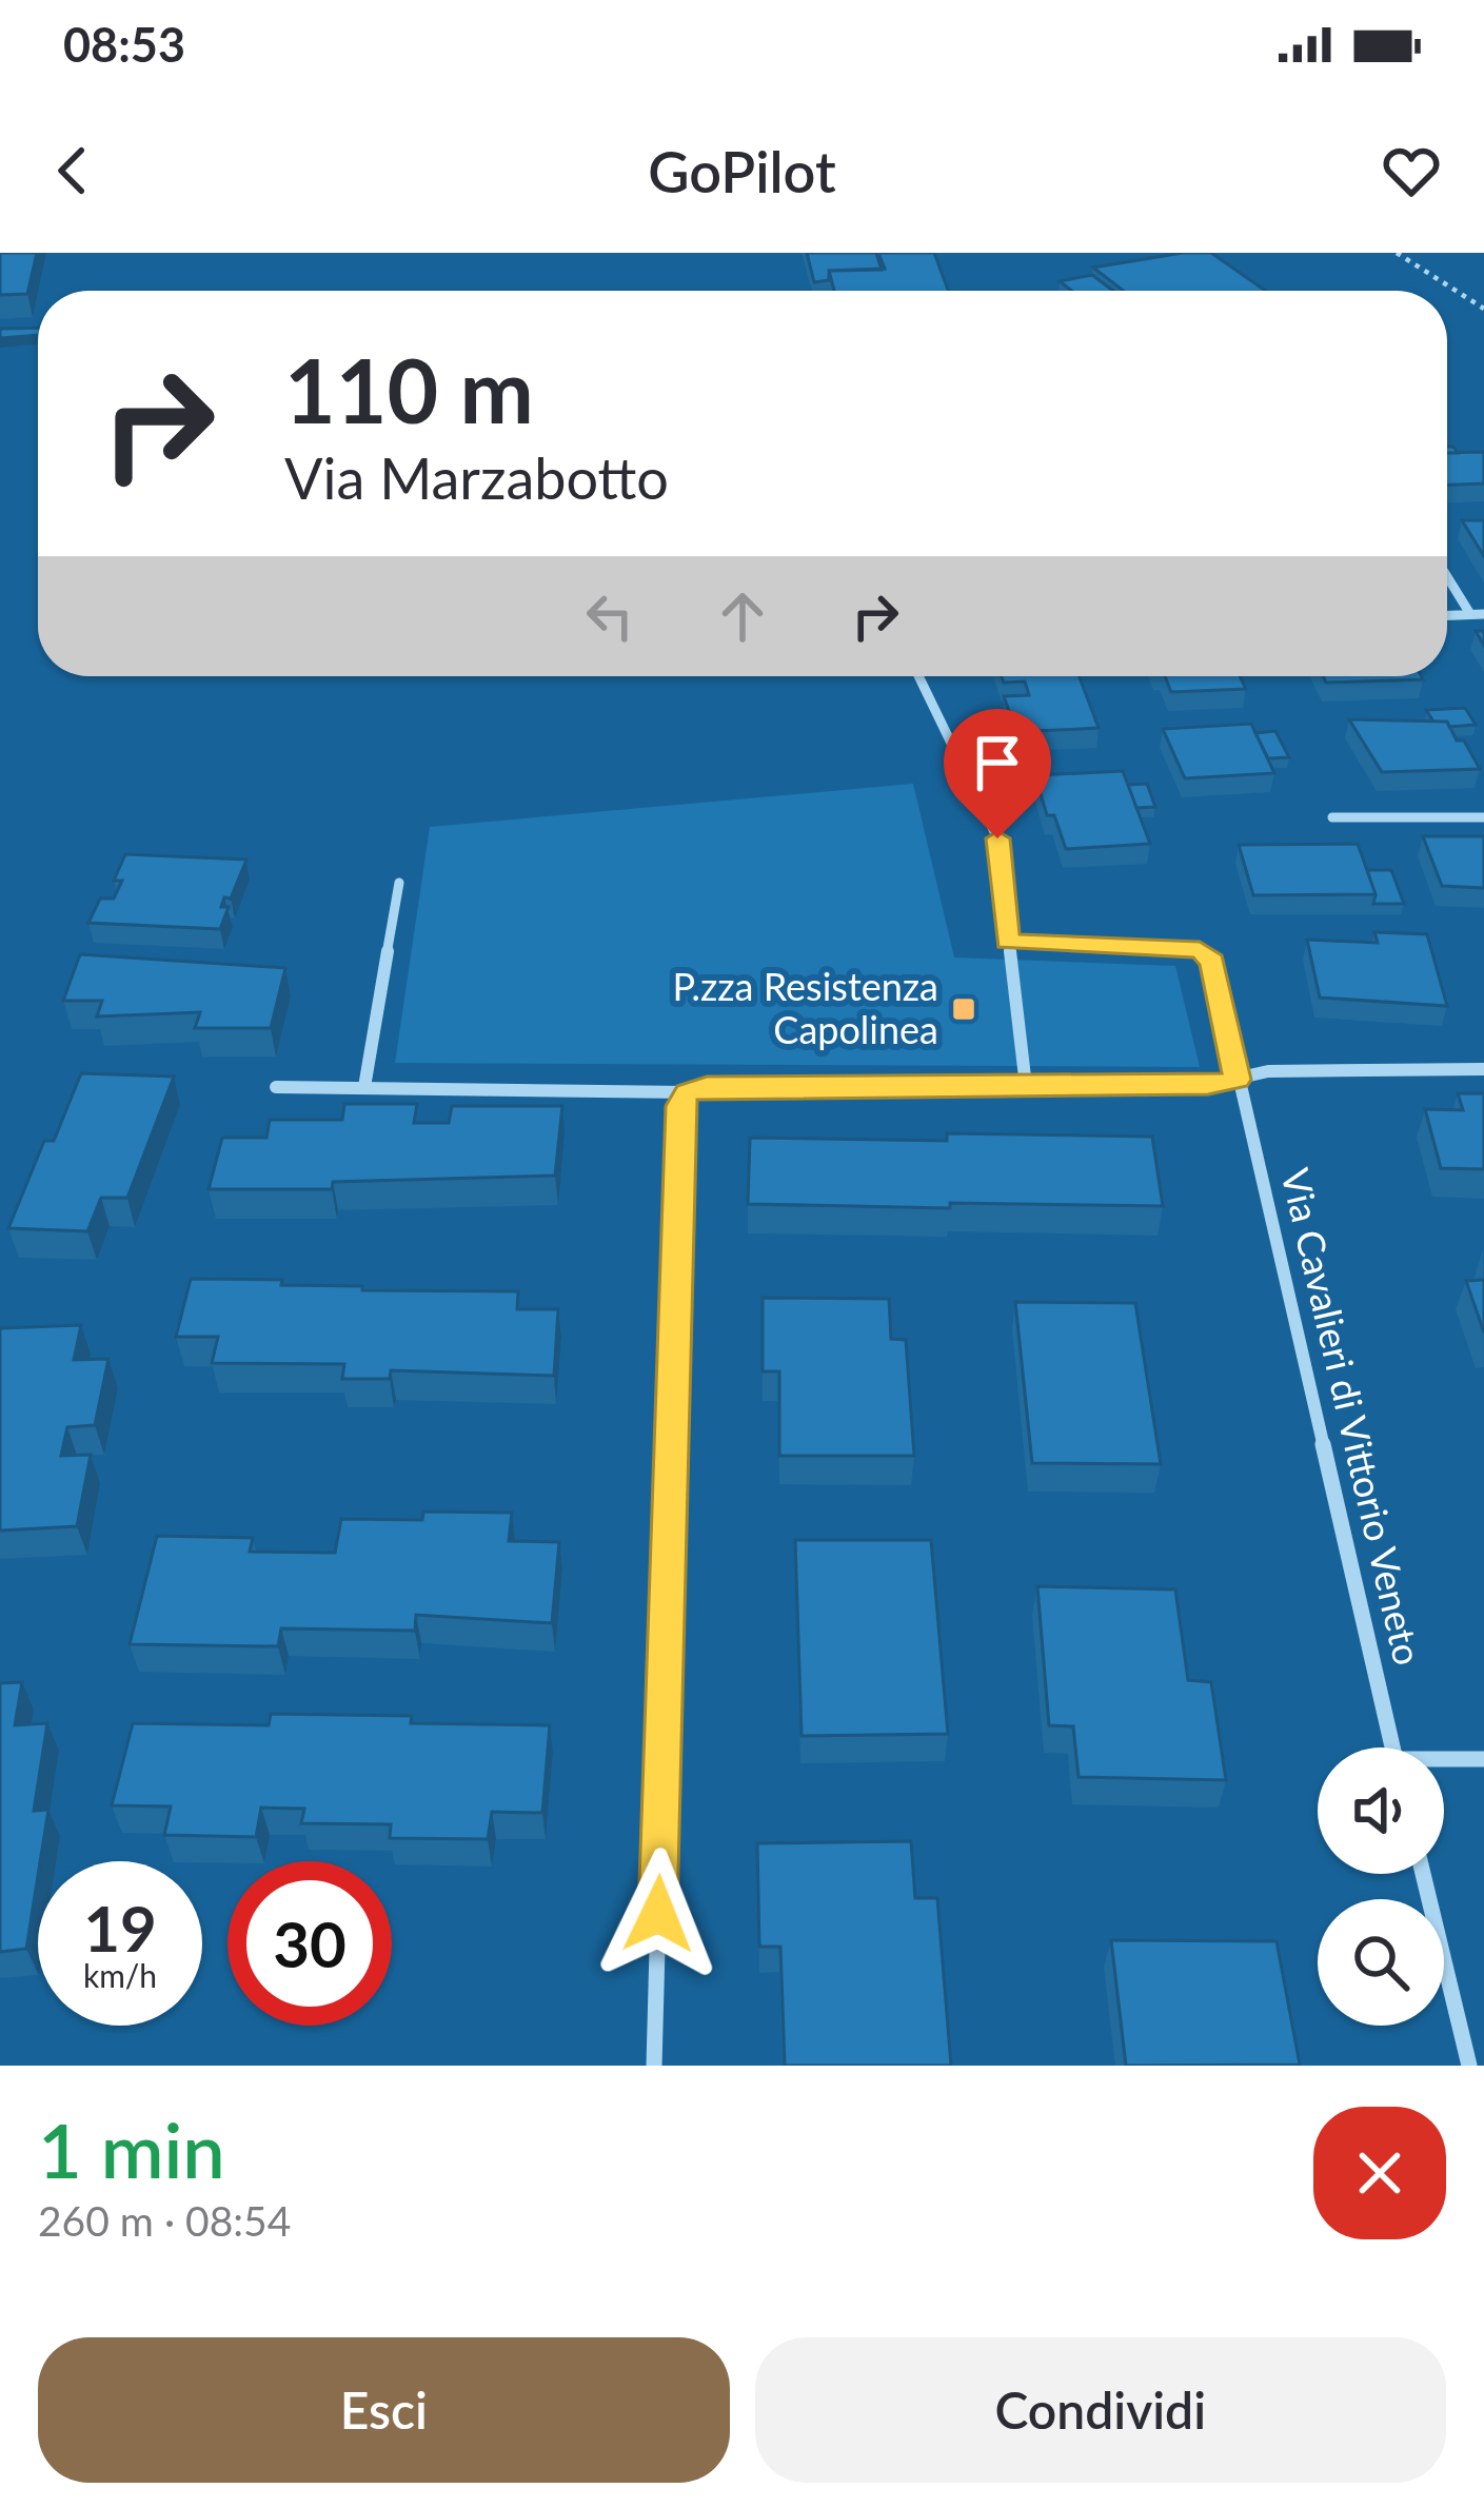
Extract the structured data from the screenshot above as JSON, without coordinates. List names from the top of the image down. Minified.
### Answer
{"streets":{"street":["Via Cavalieri di Vittorio Veneto"]},"places":{"transit":["P.zza Resistenza Capolinea"]},"page":{"status":"08:53","header":"GoPilot","turn":["110 m","Via Marzabotto"],"speed":"19 km/h","limit":"30","heading":["1 min","260 m · 08:54"],"buttons":["Esci","Condividi"]}}
